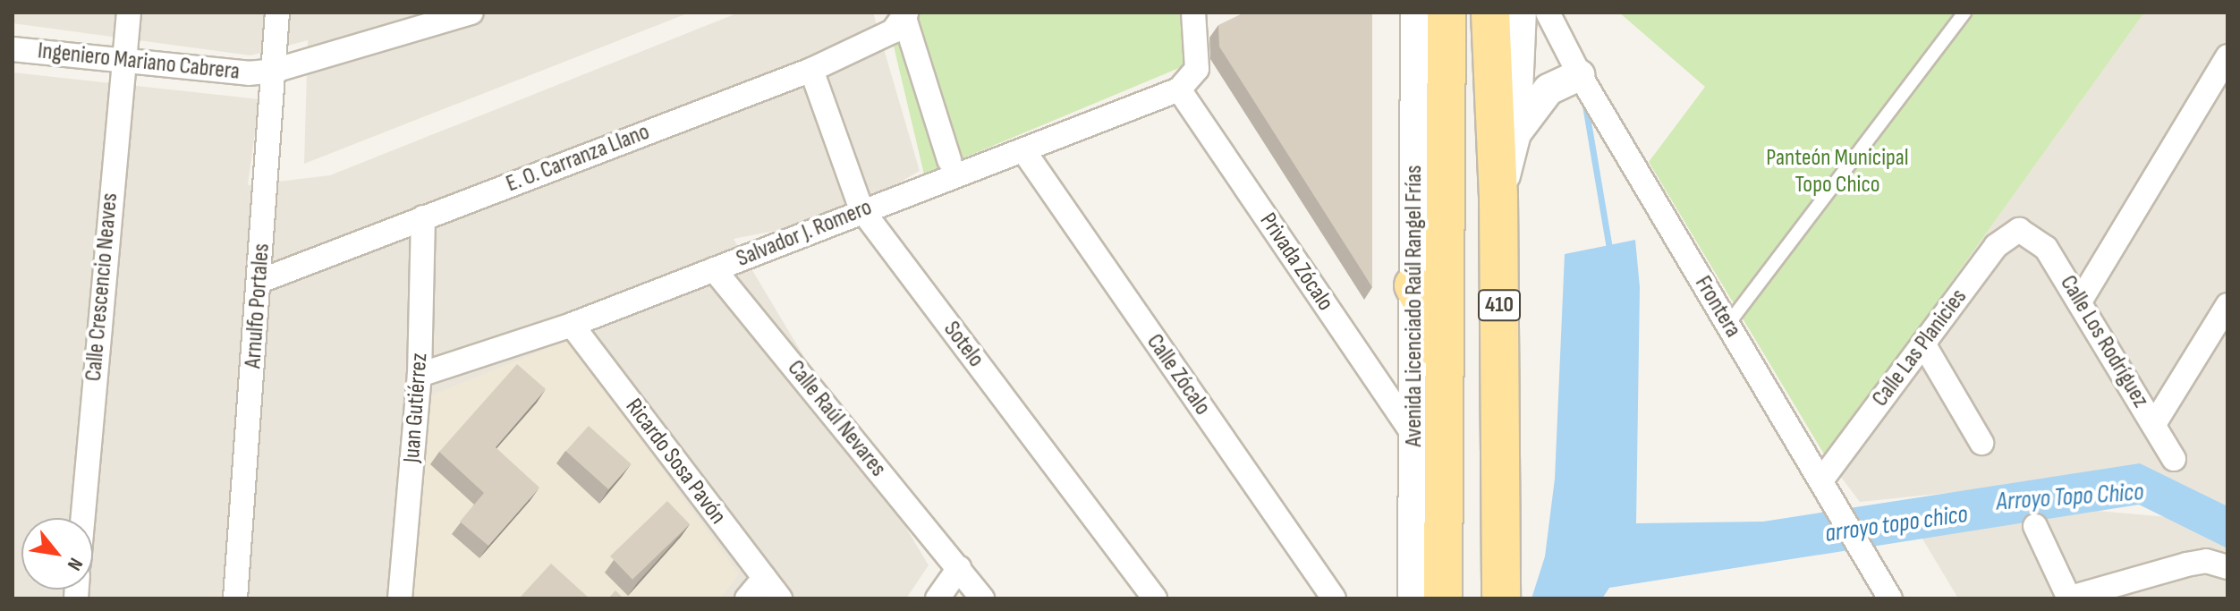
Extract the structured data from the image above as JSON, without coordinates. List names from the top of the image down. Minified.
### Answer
{"streets":{"main road":["410"],"street":["Ingeniero Mariano Cabrera","E. O. Carranza Llano","Salvador J. Romero","Privada Zócalo","Calle Crescencio Neaves","Arnulfo Portales","Avenida Licenciado Raúl Rangel Frías","Frontera","Calle Los Rodríguez","Sotelo","Calle Las Planicies","Calle Zócalo","Juan Gutiérrez","Calle Raúl Nevares","Ricardo Sosa Pavón"]},"crossings":[["Ingeniero Mariano Cabrera","Calle Crescencio Neaves"],["Ingeniero Mariano Cabrera","Arnulfo Portales"],["E. O. Carranza Llano","Arnulfo Portales"],["E. O. Carranza Llano","Sotelo"],["E. O. Carranza Llano","Juan Gutiérrez"],["Salvador J. Romero","Privada Zócalo"],["Salvador J. Romero","Sotelo"],["Salvador J. Romero","Calle Zócalo"],["Salvador J. Romero","Juan Gutiérrez"],["Salvador J. Romero","Calle Raúl Nevares"],["Salvador J. Romero","Ricardo Sosa Pavón"],["Privada Zócalo","Avenida Licenciado Raúl Rangel Frías"],["Frontera","Calle Las Planicies"],["Calle Los Rodríguez","Calle Las Planicies"]],"water":["Arroyo Topo Chico","arroyo topo chico"],"parks":["Panteón Municipal Topo Chico"],"north":"bottom right"}
